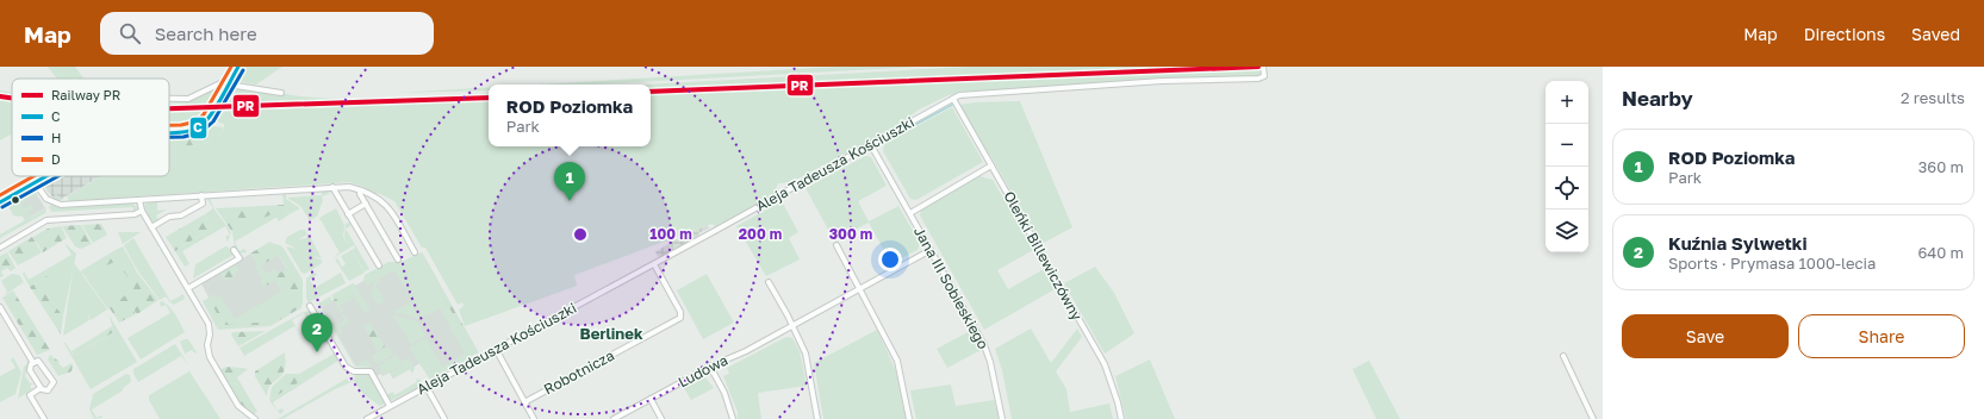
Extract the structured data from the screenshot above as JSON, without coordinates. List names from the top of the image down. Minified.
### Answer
{"streets":{"street":["Aleja Tadeusza Kościuszki","Oleńki Billewiczówny","Jana III Sobieskiego","Ludowa","Robotnicza"]},"crossings":[["Aleja Tadeusza Kościuszki","Oleńki Billewiczówny"],["Aleja Tadeusza Kościuszki","Jana III Sobieskiego"],["Aleja Tadeusza Kościuszki","Robotnicza"],["Oleńki Billewiczówny","Jana III Sobieskiego"],["Jana III Sobieskiego","Ludowa"]],"districts":["Berlinek"],"lines":["rail line PR","transit line C","transit line D","transit line H"],"legend":["Railway PR","C","H","D"],"page":{"header":"Map","search":"Search here","nav":["Map","Directions","Saved"],"heading":["Nearby","2 results"],"map_buttons":["+","−"],"popup":["ROD Poziomka","Park"],"list":[{"mark":"1","name":"ROD Poziomka","note":"Park","value":"360 m"},{"mark":"2","name":"Kuźnia Sylwetki","note":"Sports · Prymasa 1000-lecia","value":"640 m"}],"pins":["1","2"],"buttons":["Save","Share"]},"rings":["100 m","200 m","300 m"]}
